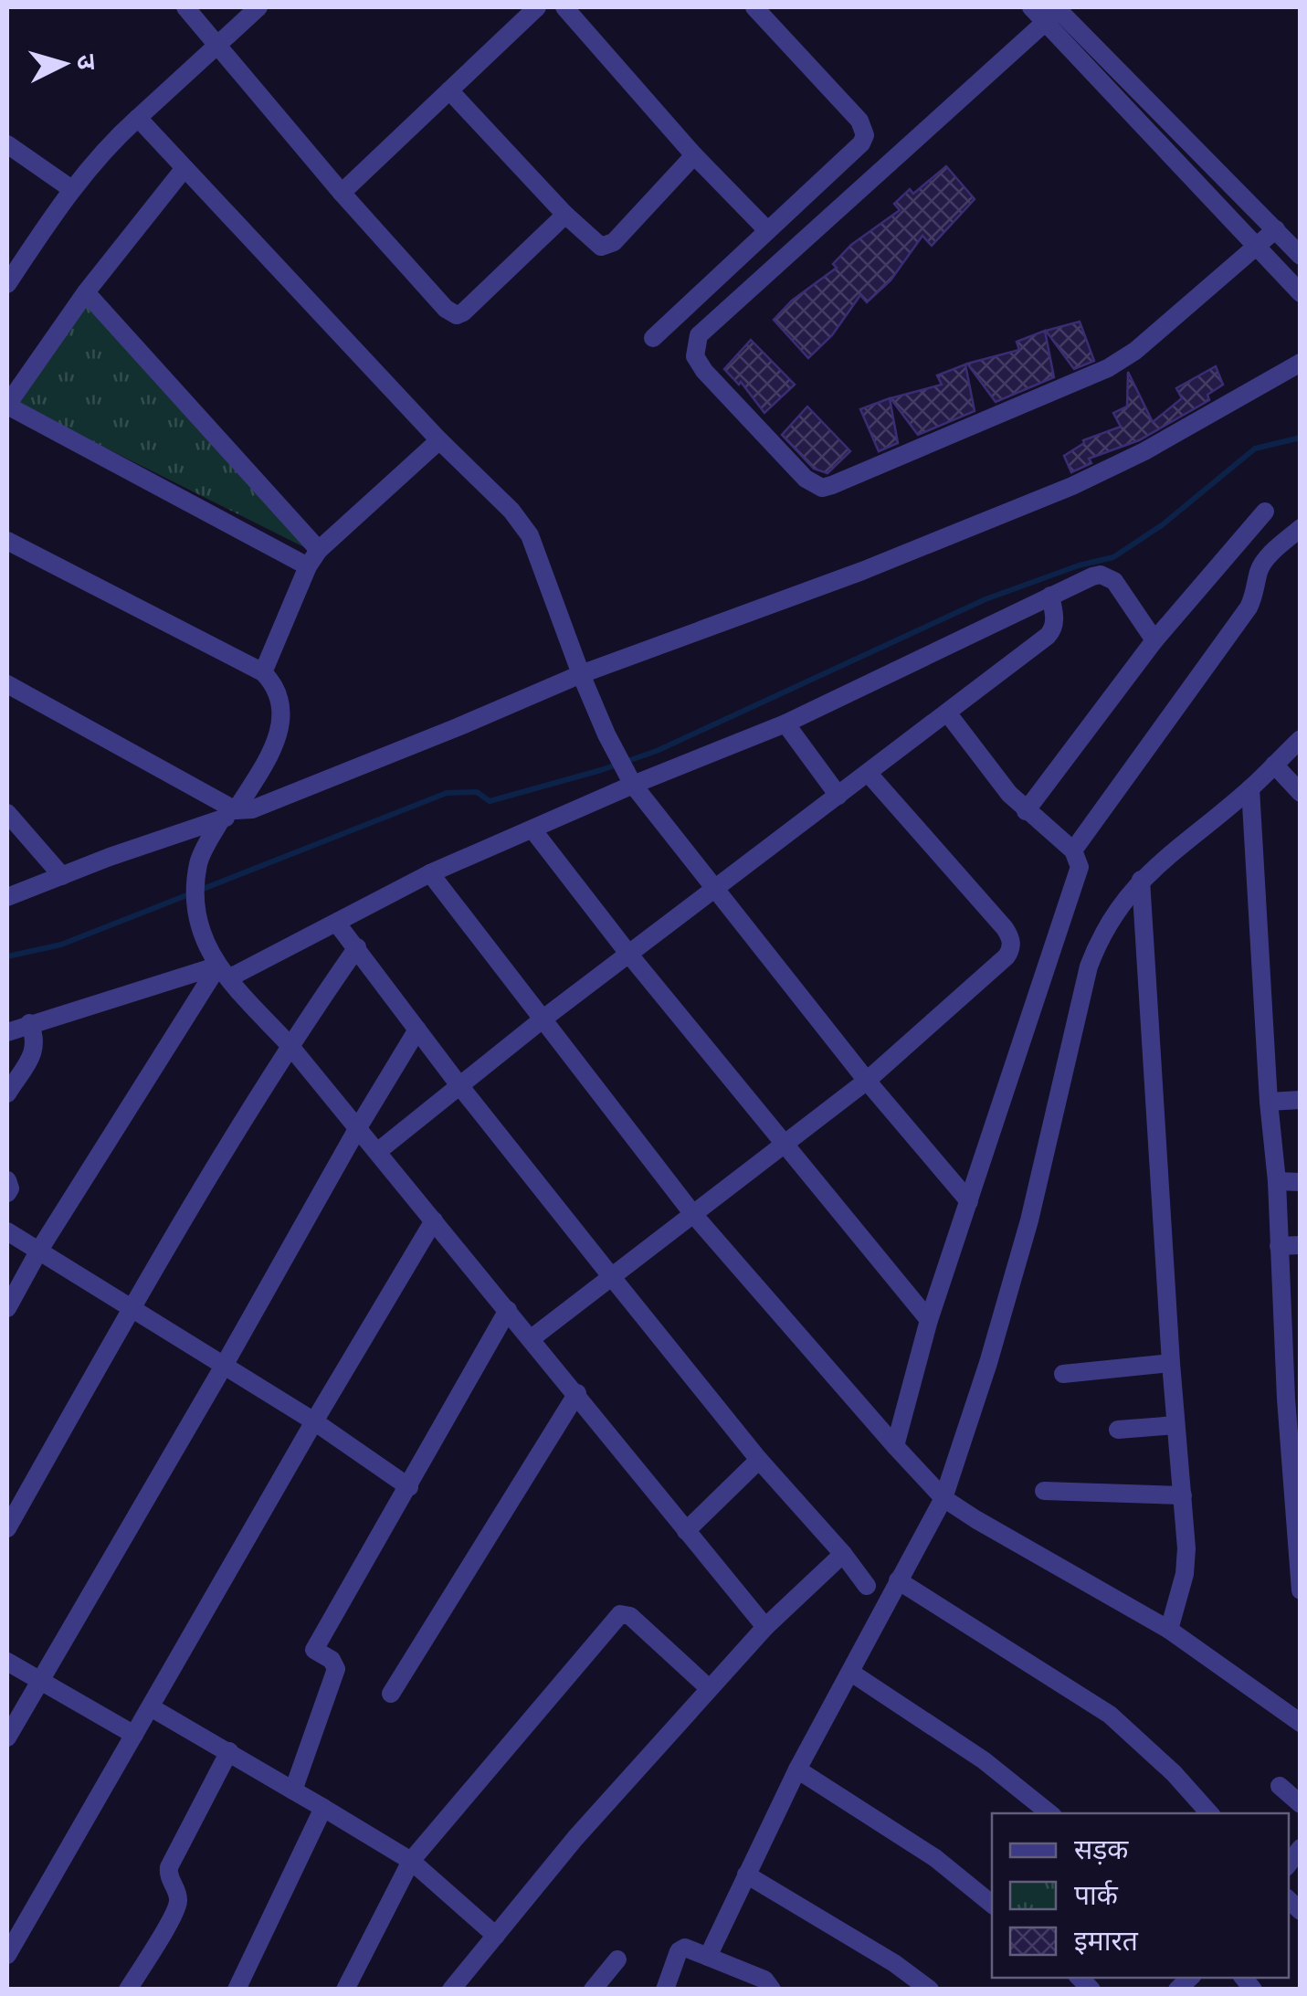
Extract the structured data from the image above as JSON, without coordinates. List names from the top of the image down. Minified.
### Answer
{"legend":["सड़क","पार्क","इमारत"],"north":"right"}
